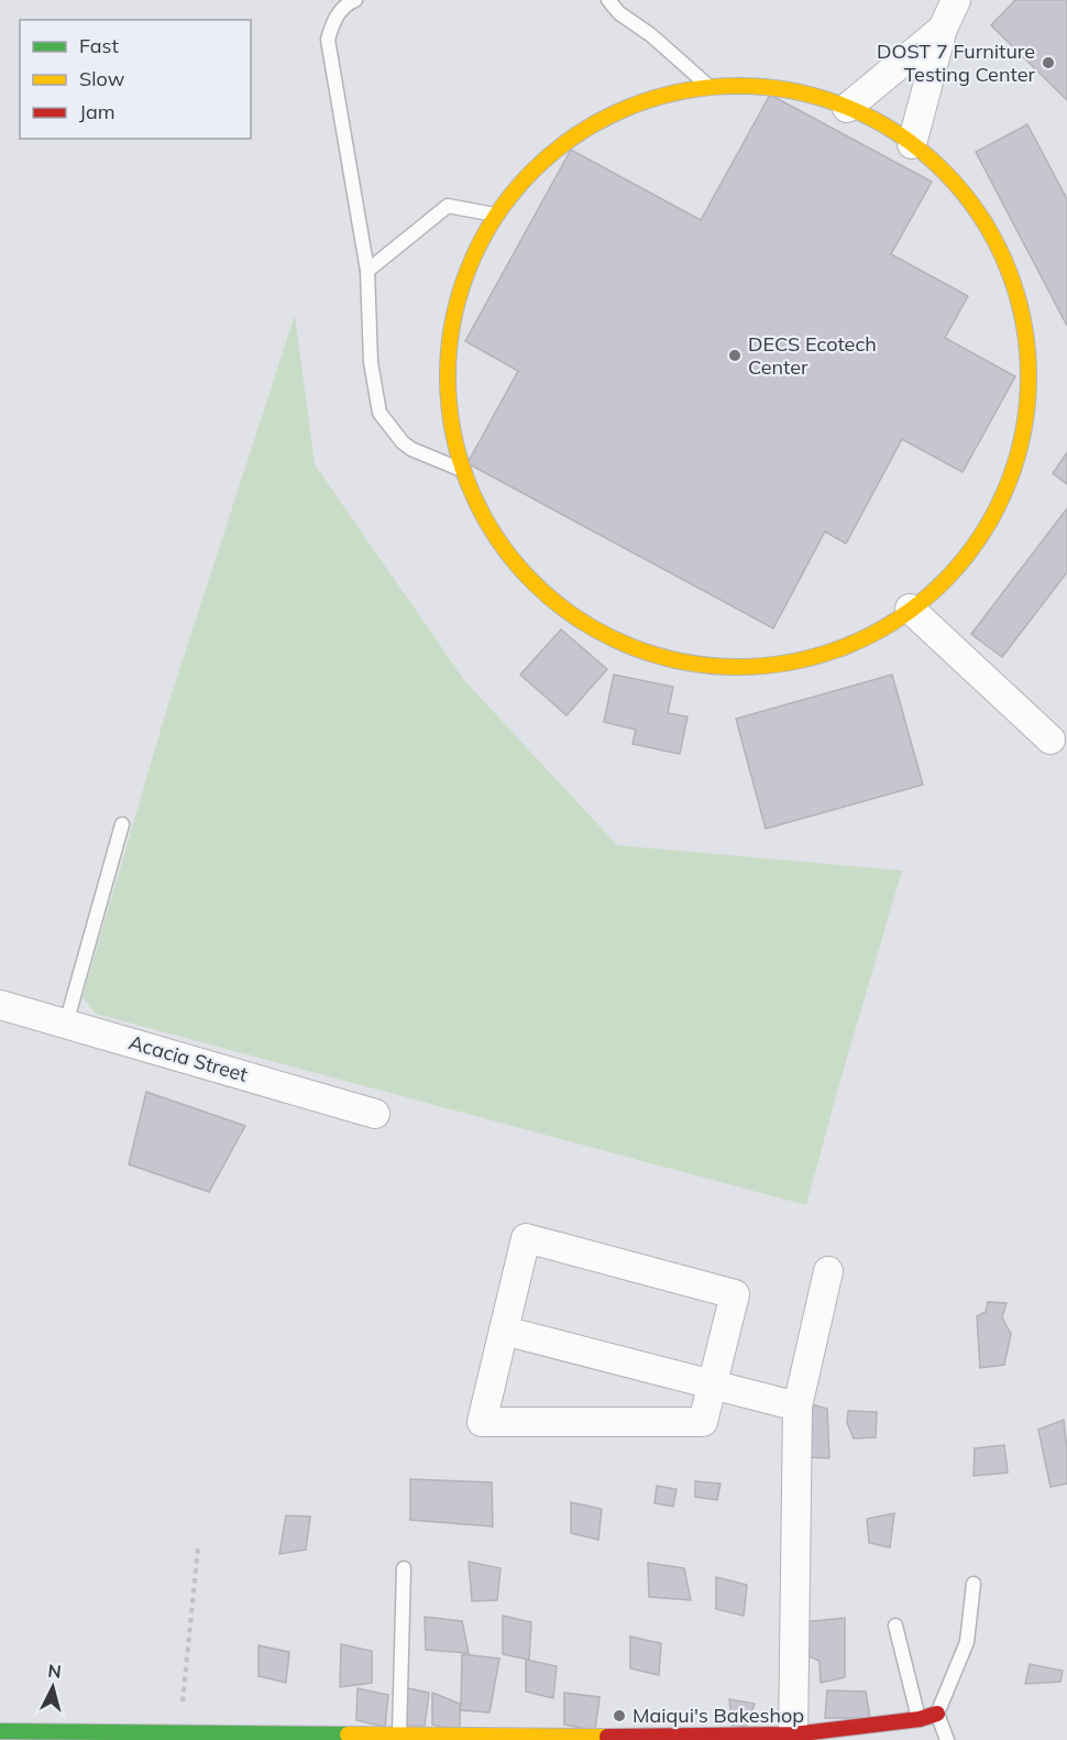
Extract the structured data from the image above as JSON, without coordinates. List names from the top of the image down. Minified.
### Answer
{"streets":{"street":["Acacia Street"]},"places":["DOST 7 Furniture Testing Center","DECS Ecotech Center","Maiqui's Bakeshop"],"legend":["Fast","Slow","Jam"],"north":"top"}
